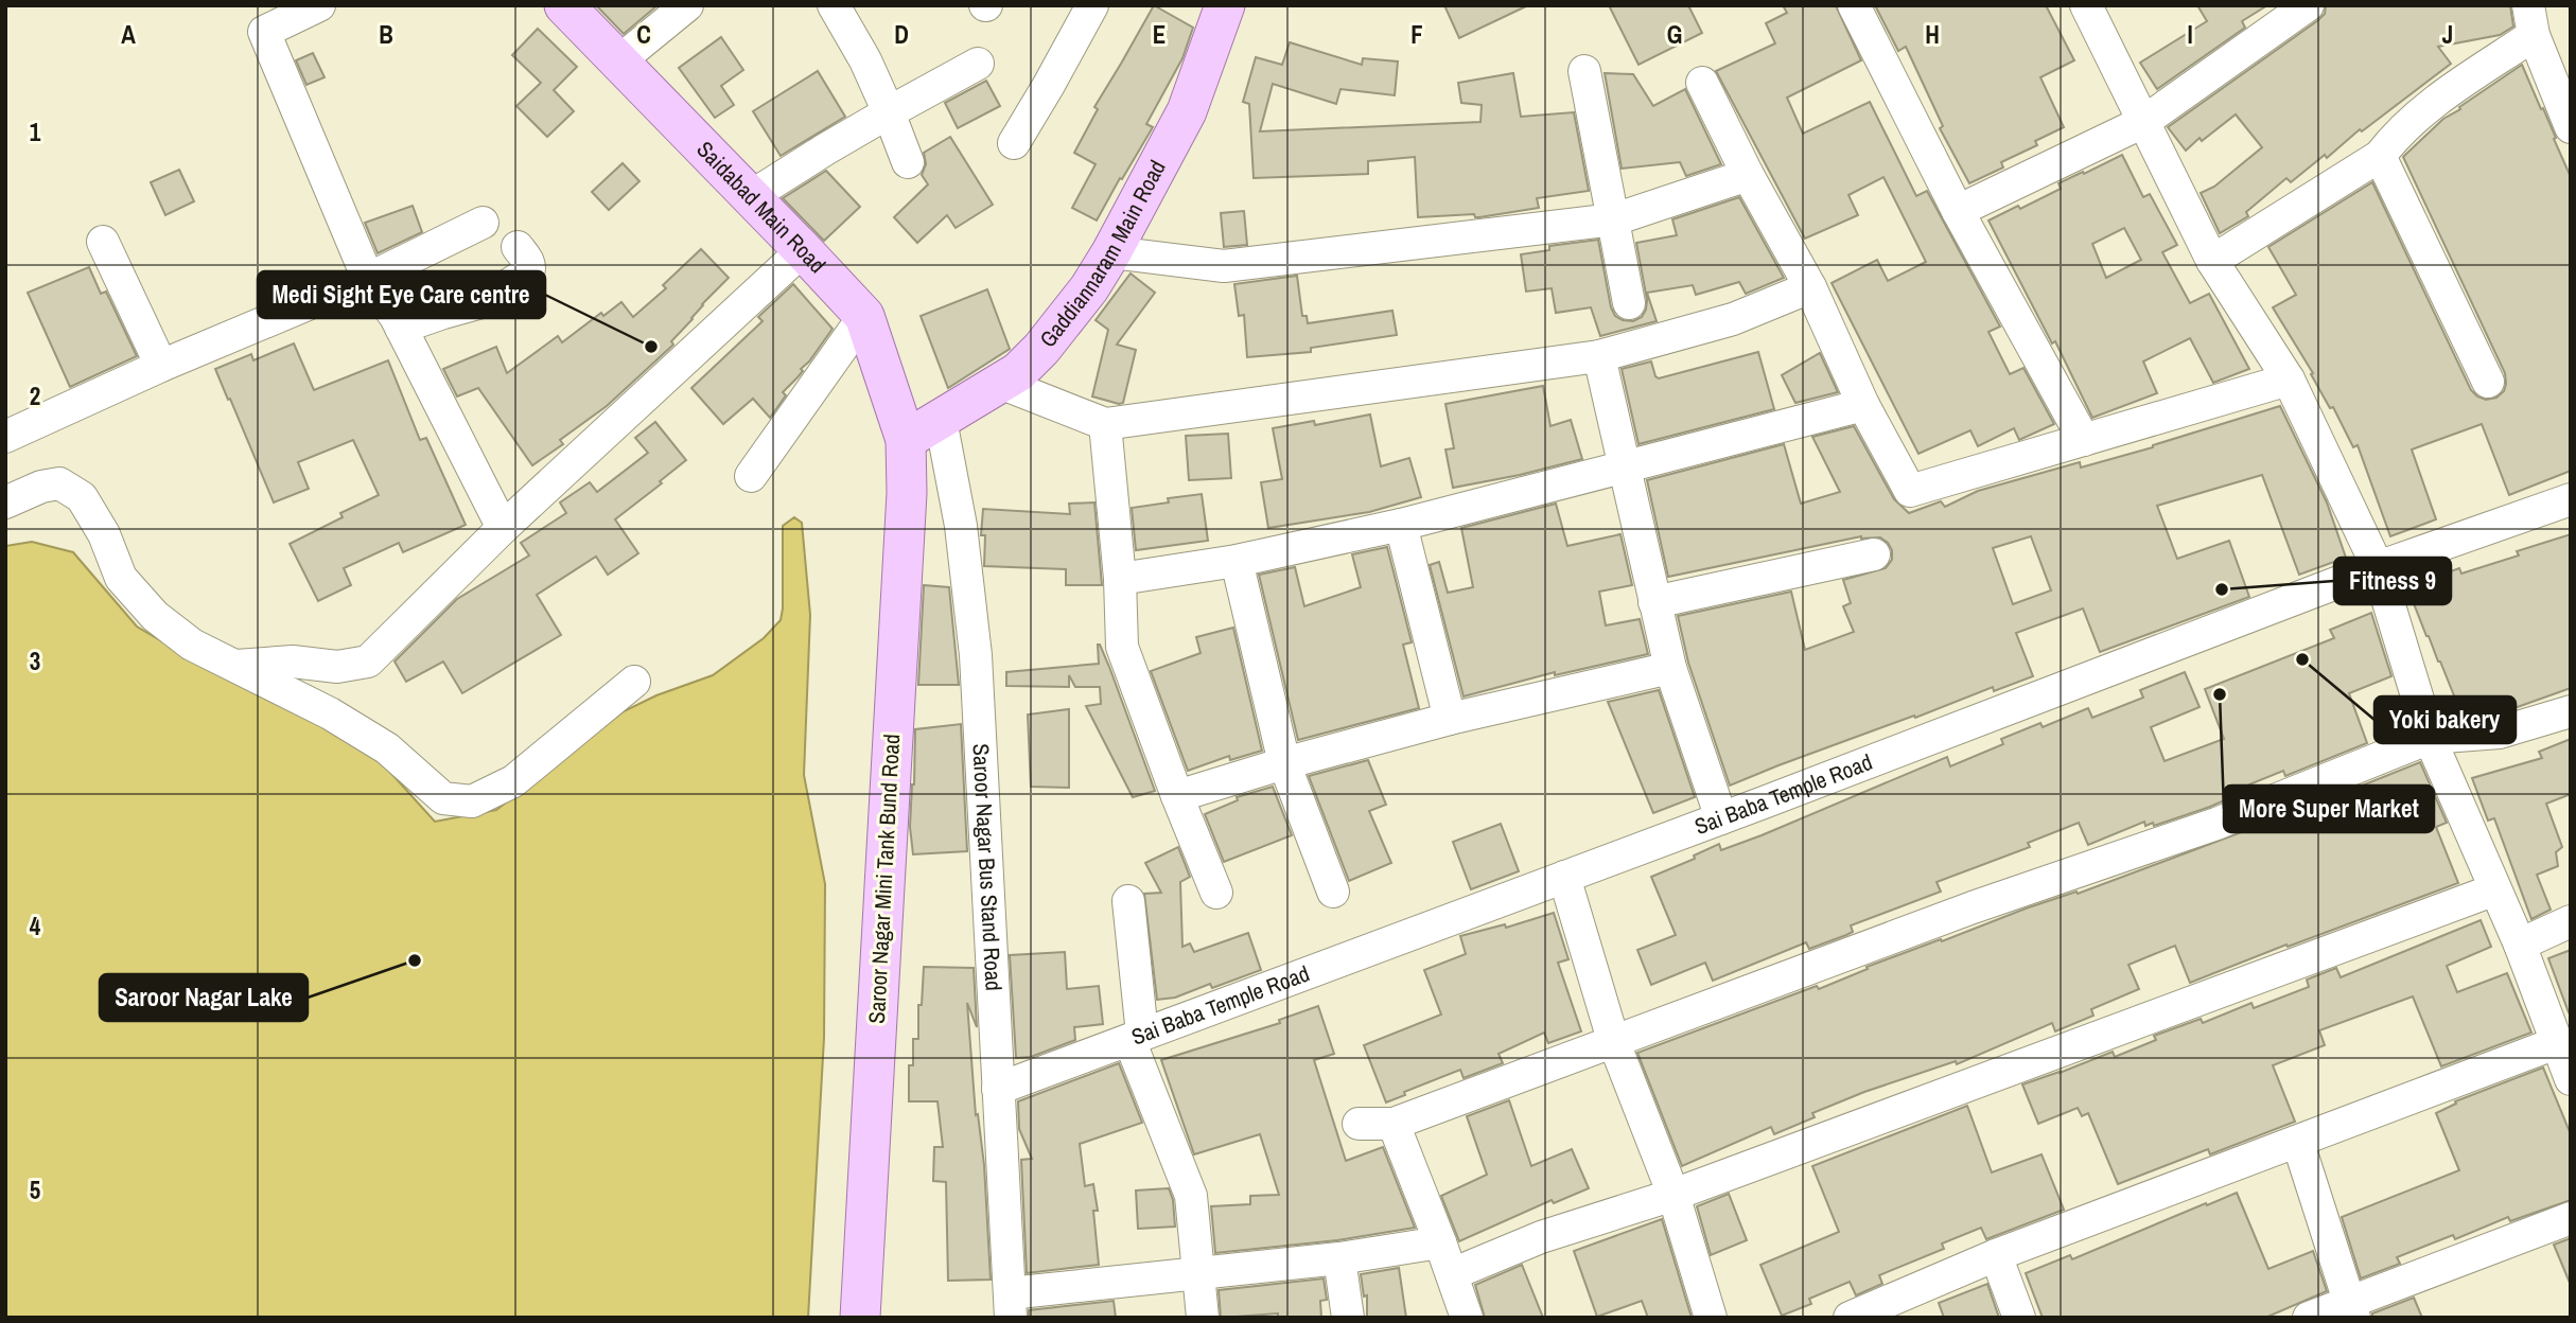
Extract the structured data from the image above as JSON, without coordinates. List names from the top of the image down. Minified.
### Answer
{"streets":{"main road":["Saidabad Main Road","Gaddiannaram Main Road","Saroor Nagar Mini Tank Bund Road"],"street":["Sai Baba Temple Road","Saroor Nagar Bus Stand Road"]},"crossings":[["Saidabad Main Road","Gaddiannaram Main Road"],["Saidabad Main Road","Saroor Nagar Mini Tank Bund Road"],["Gaddiannaram Main Road","Saroor Nagar Bus Stand Road"],["Gaddiannaram Main Road","Saroor Nagar Mini Tank Bund Road"],["Sai Baba Temple Road","Saroor Nagar Bus Stand Road"]],"places":["Medi Sight Eye Care centre","Fitness 9","Yoki bakery","More Super Market","Saroor Nagar Lake"],"grid":{"columns":["A","B","C","D","E","F","G","H","I","J"],"rows":["1","2","3","4","5"]}}
